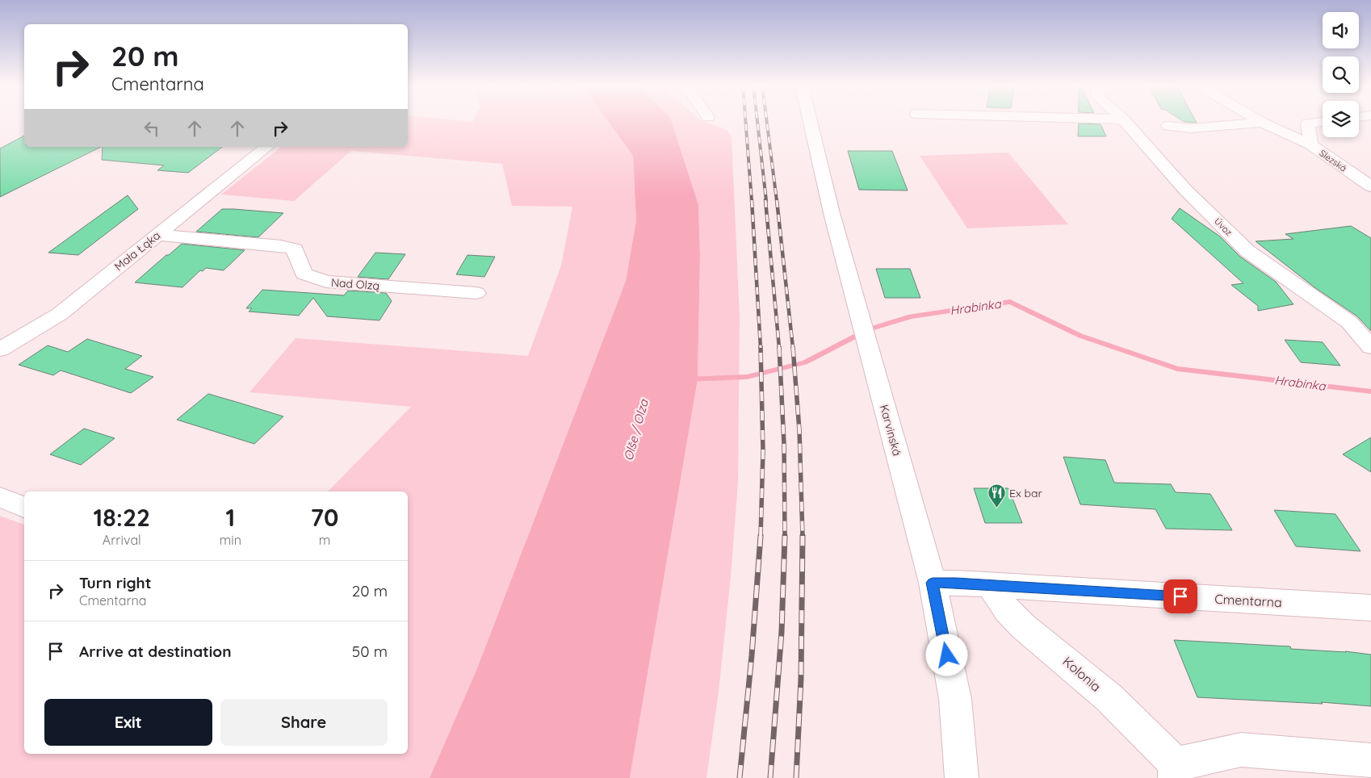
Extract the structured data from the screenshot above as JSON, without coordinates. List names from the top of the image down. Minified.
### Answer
{"streets":{"street":["Slezská","Úvoz","Mała Łąka","Nad Olzą","Karvinská","Cmentarna","Kolonia"]},"crossings":[["Mała Łąka","Nad Olzą"],["Karvinská","Cmentarna"],["Cmentarna","Kolonia"]],"water":["Hrabinka","Olše / Olza"],"places":{"restaurant":["Ex bar"]},"page":{"turn":["20 m","Cmentarna"],"eta":["18:22","Arrival","1","min","70","m"],"list":[{"name":"Turn right","note":"Cmentarna","value":"20 m"},{"name":"Arrive at destination","value":"50 m"}],"buttons":["Exit","Share"]}}
